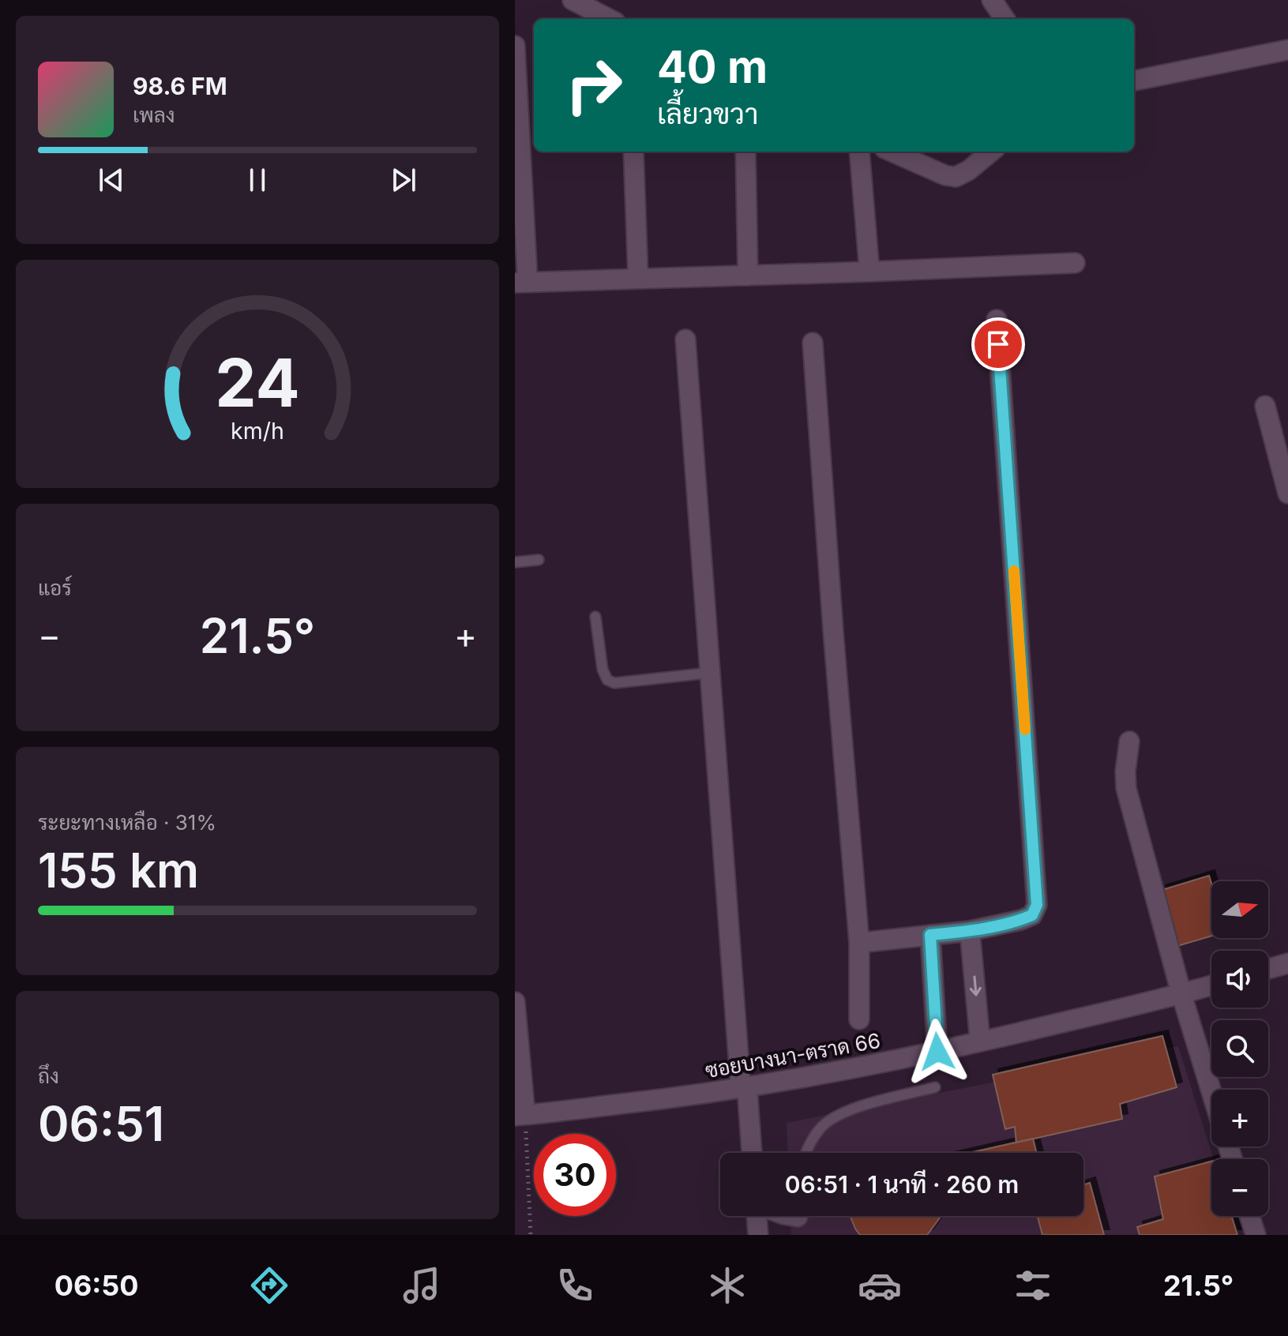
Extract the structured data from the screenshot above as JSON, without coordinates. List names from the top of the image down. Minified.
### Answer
{"streets":{"street":["ซอยบางนา-ตราด 66"]},"north":"right","page":{"turn":["40 m","เลี้ยวขวา"],"song":["98.6 FM","เพลง"],"tile":["แอร์",["ระยะทางเหลือ · 31%","155 km"],["ถึง","06:51"]],"heat":["−","21.5°","+"],"map_buttons":["+","−"],"limit":"30","trip":"06:51 · 1 นาที · 260 m","tabs":["06:50","21.5°"],"gauge":["24","km/h"]}}
